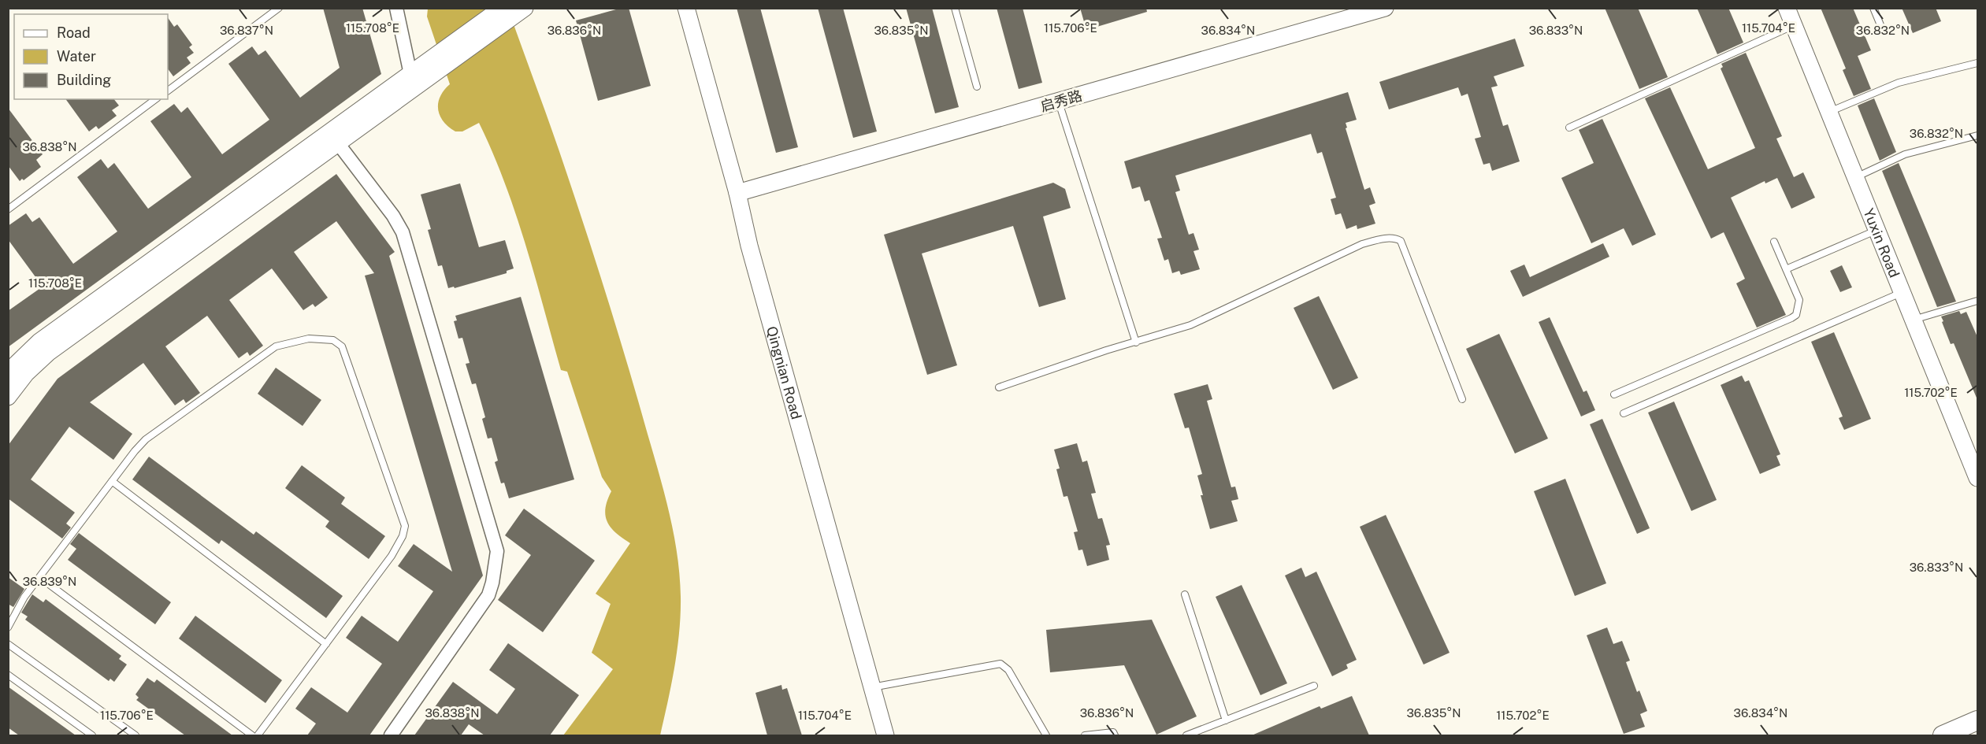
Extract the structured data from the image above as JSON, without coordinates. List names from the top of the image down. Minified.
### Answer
{"streets":{"street":["启秀路","Yuxin Road","Qingnian Road"]},"crossings":[["启秀路","Qingnian Road"]],"legend":["Road","Water","Building"],"coordinates":["115.708°E","115.706°E","115.704°E","36.837°N","36.836°N","36.835°N","36.834°N","36.833°N","36.832°N","36.838°N","115.702°E","36.839°N"]}
